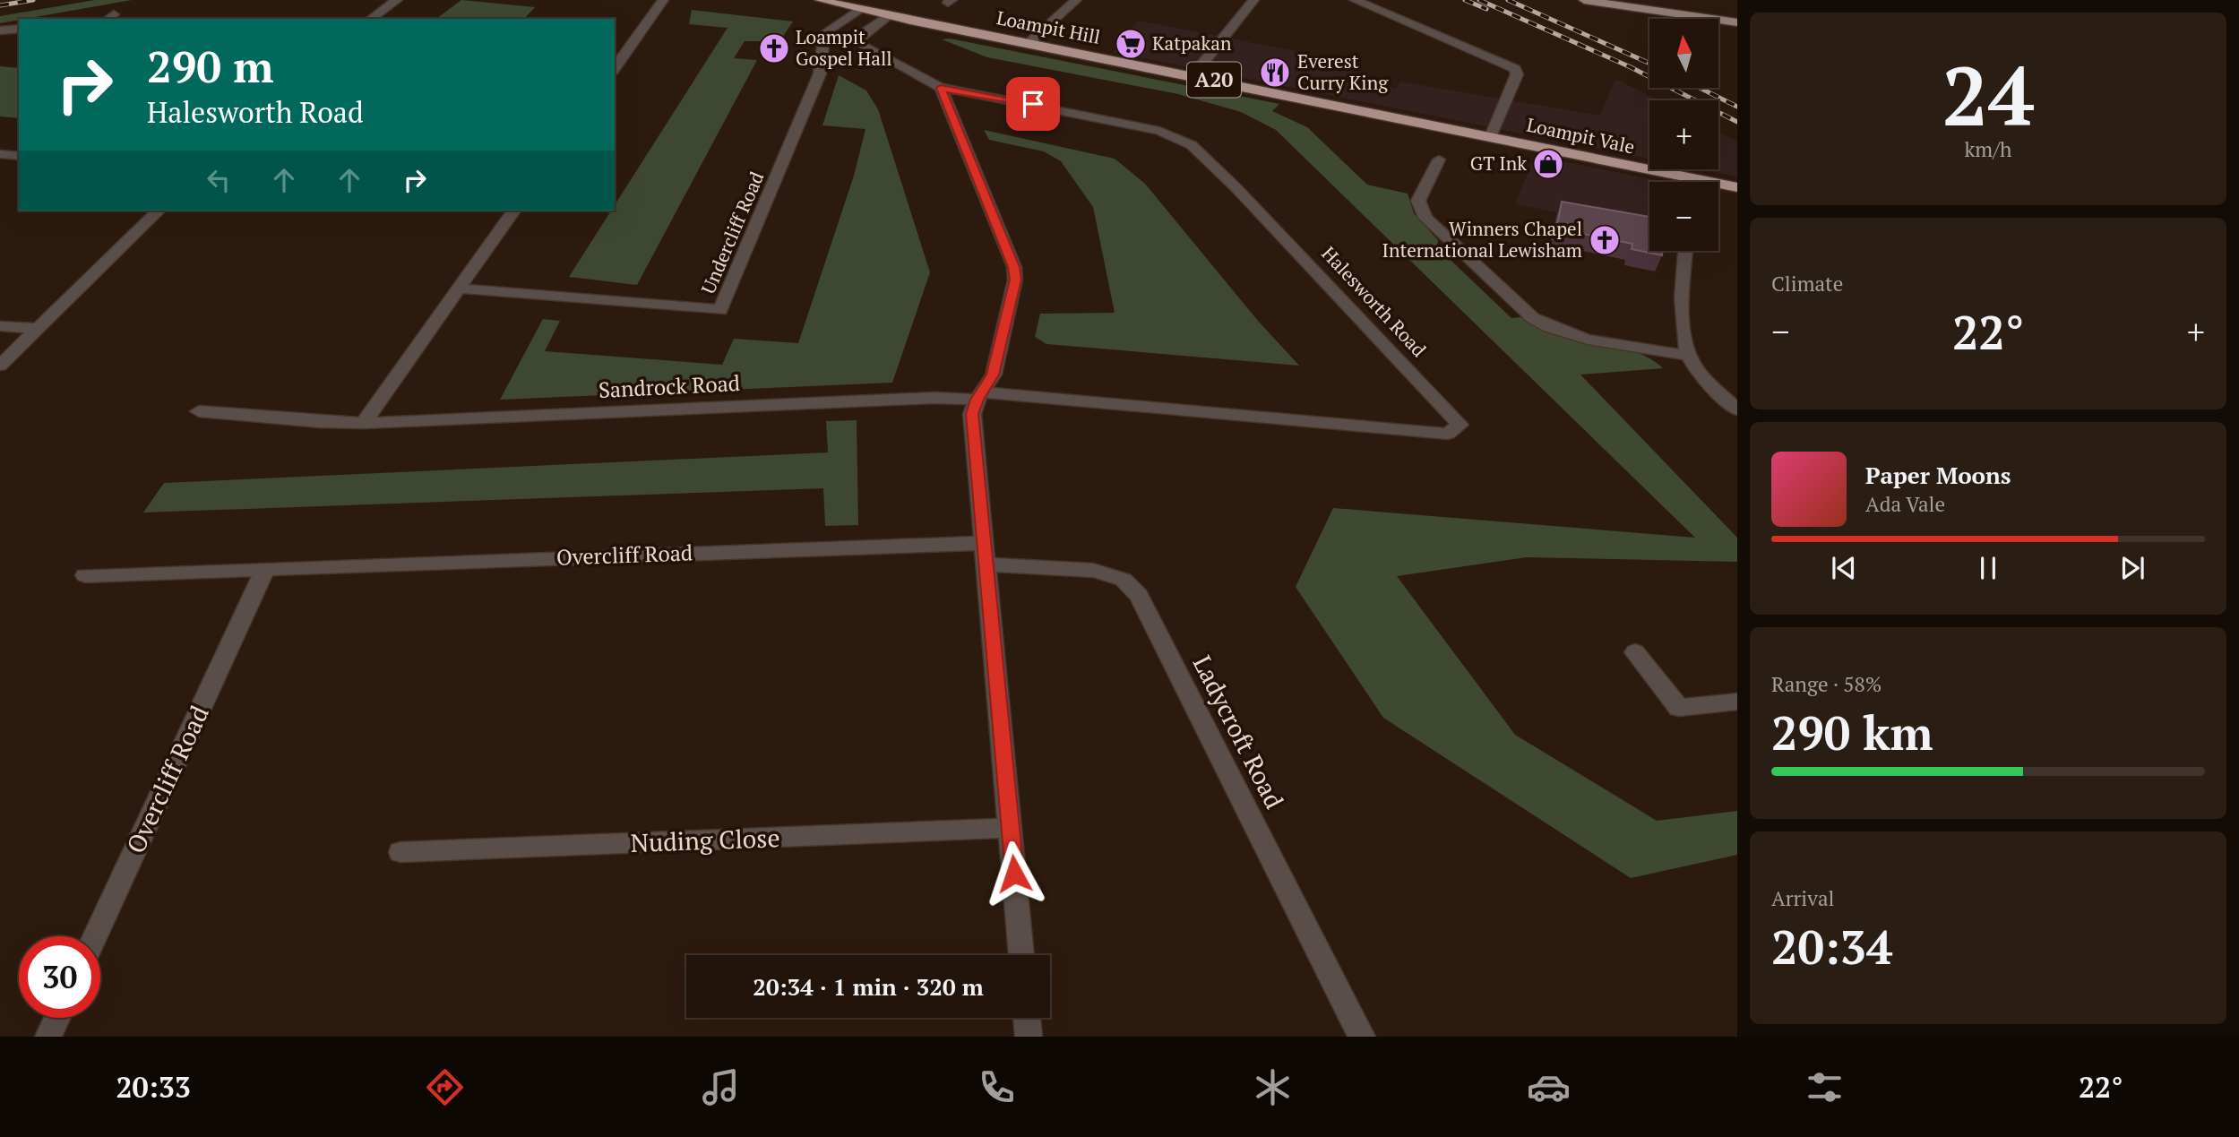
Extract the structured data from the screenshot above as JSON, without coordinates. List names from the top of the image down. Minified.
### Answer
{"streets":{"highway":["Loampit Hill","A20","Loampit Vale"],"street":["Undercliff Road","Halesworth Road","Sandrock Road","Overcliff Road","Ladycroft Road","Nuding Close"]},"crossings":[["Loampit Hill","Loampit Vale"],["Loampit Hill","Undercliff Road"],["Loampit Hill","Halesworth Road"],["Halesworth Road","Sandrock Road"],["Overcliff Road","Ladycroft Road"]],"places":{"supermarket":["Katpakan"],"church":["Loampit Gospel Hall","Winners Chapel International Lewisham"],"restaurant":["Everest Curry King"],"shop":["GT Ink"]},"north":"top","page":{"tile":[["24","km/h"],"Climate",["Range · 58%","290 km"],["Arrival","20:34"]],"map_buttons":["+","−"],"turn":["290 m","Halesworth Road"],"heat":["−","22°","+"],"song":["Paper Moons","Ada Vale"],"limit":"30","trip":"20:34 · 1 min · 320 m","tabs":["20:33","22°"]}}
